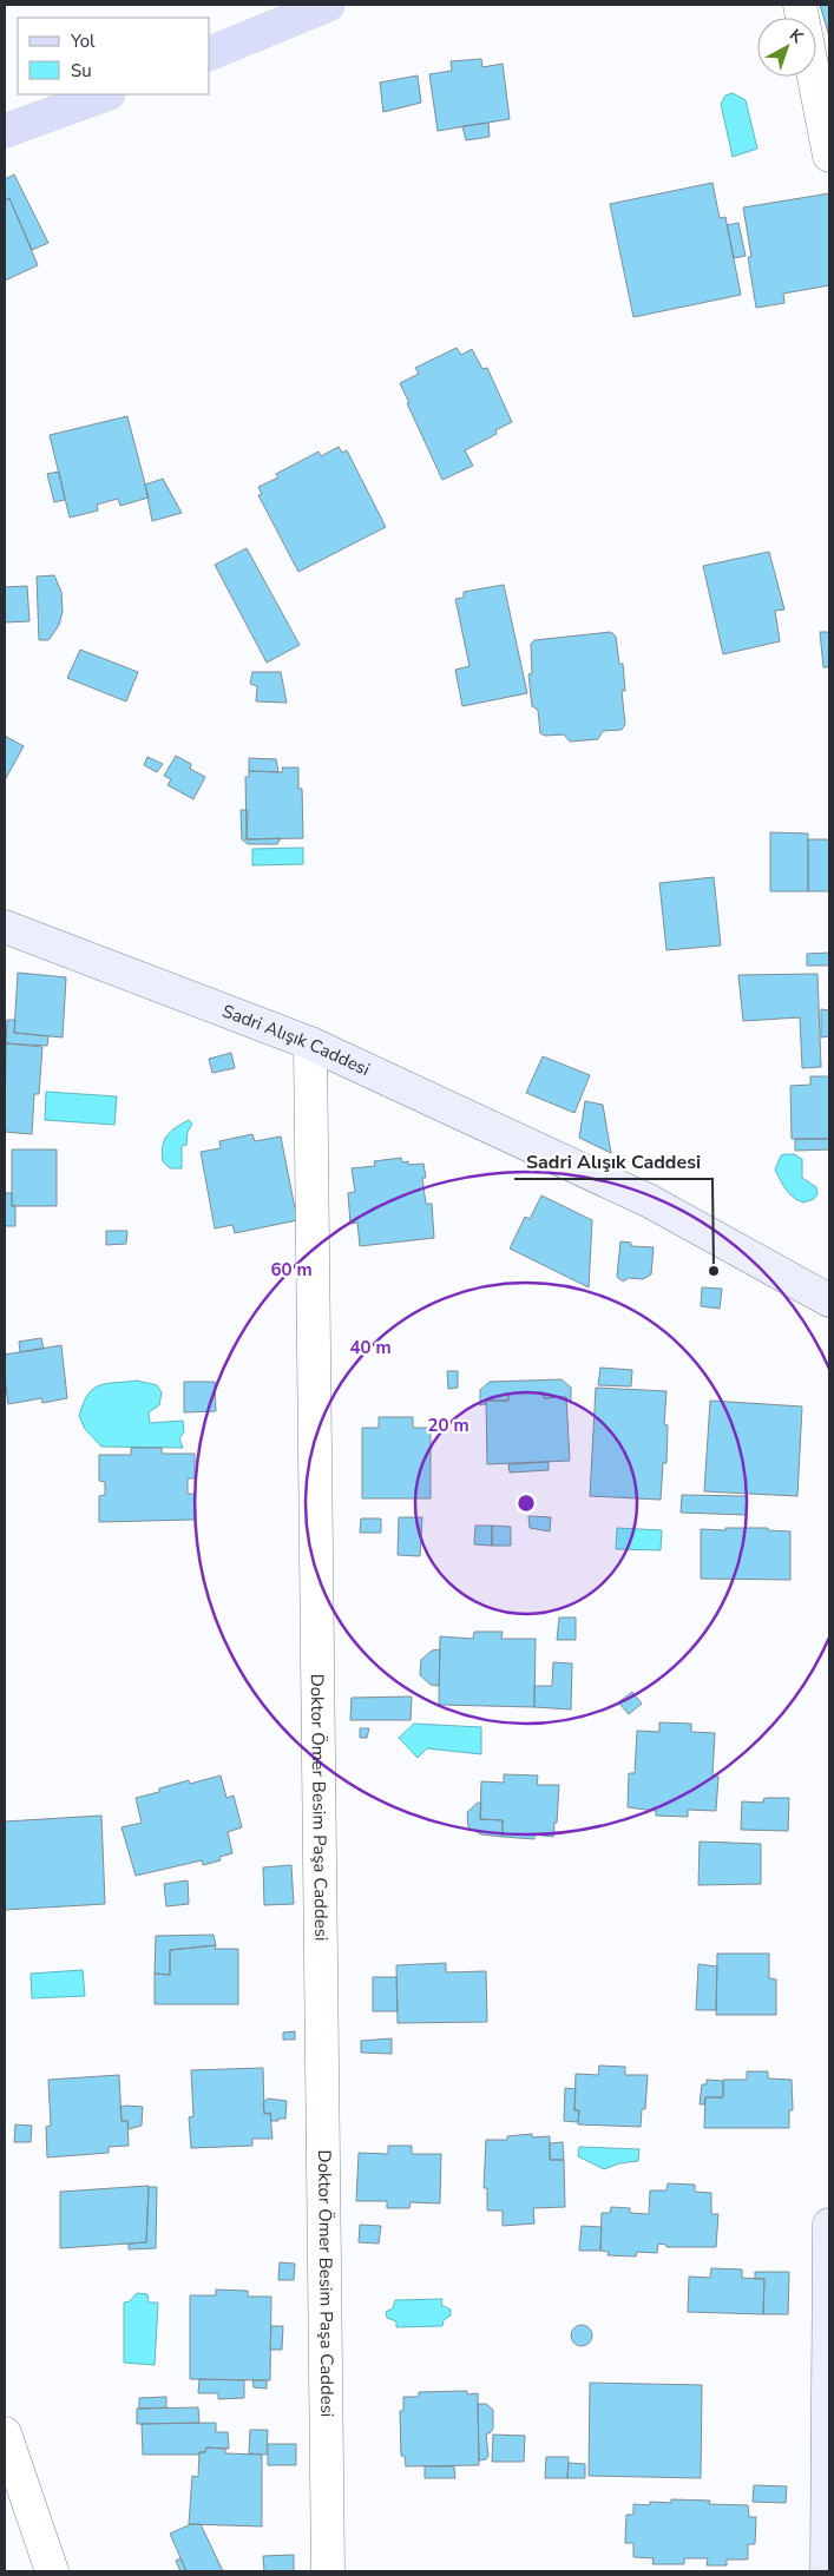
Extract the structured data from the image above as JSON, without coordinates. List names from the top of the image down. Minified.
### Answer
{"streets":{"street":["Sadri Alışık Caddesi","Doktor Ömer Besim Paşa Caddesi"]},"crossings":[["Sadri Alışık Caddesi","Doktor Ömer Besim Paşa Caddesi"]],"places":["Sadri Alışık Caddesi"],"legend":["Yol","Su"],"north":"top right","rings":["60 m","40 m","20 m"]}
